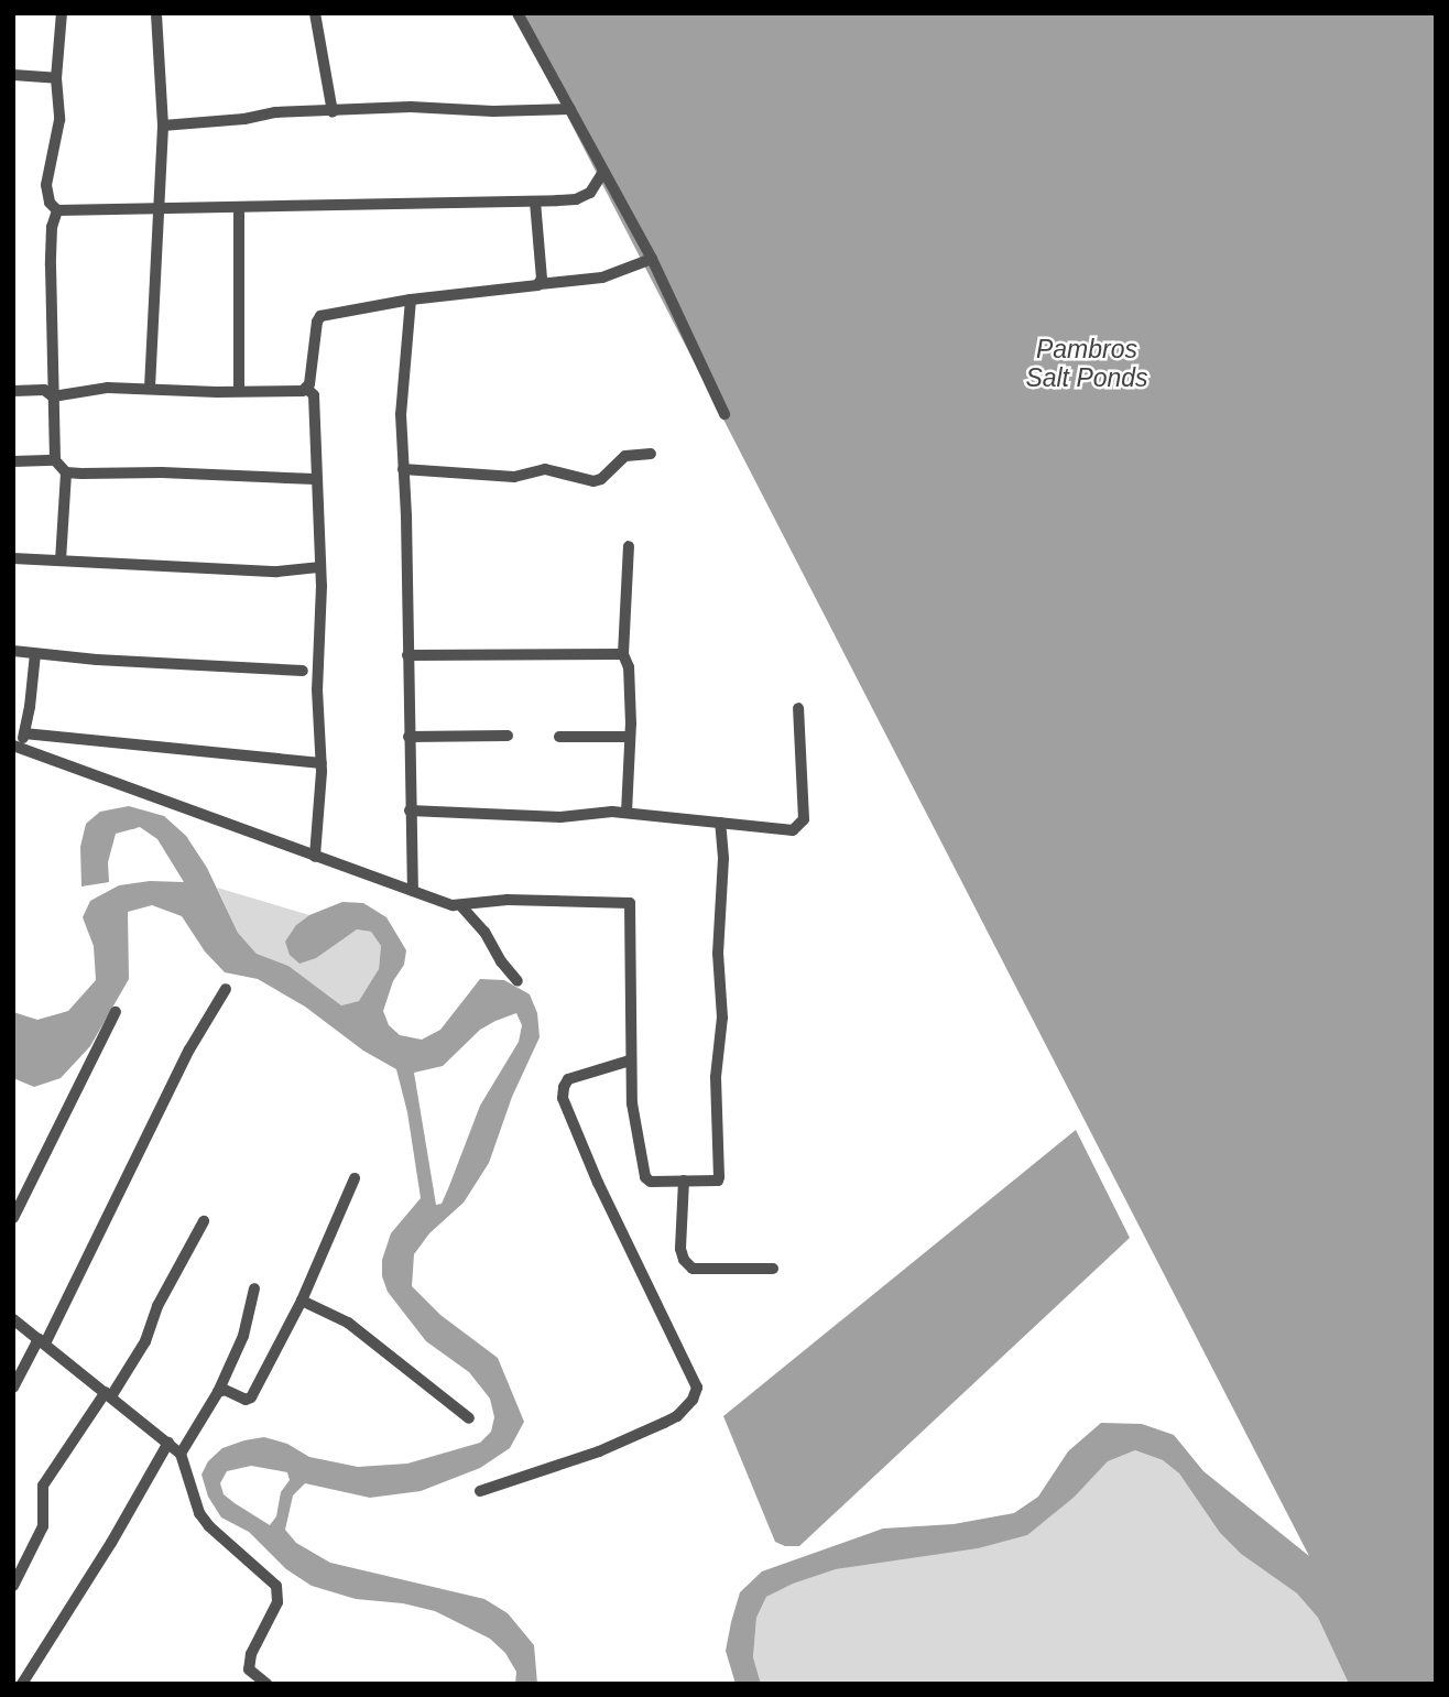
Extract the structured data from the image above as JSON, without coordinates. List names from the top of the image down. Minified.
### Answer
{"water":["Pambros Salt Ponds"]}
